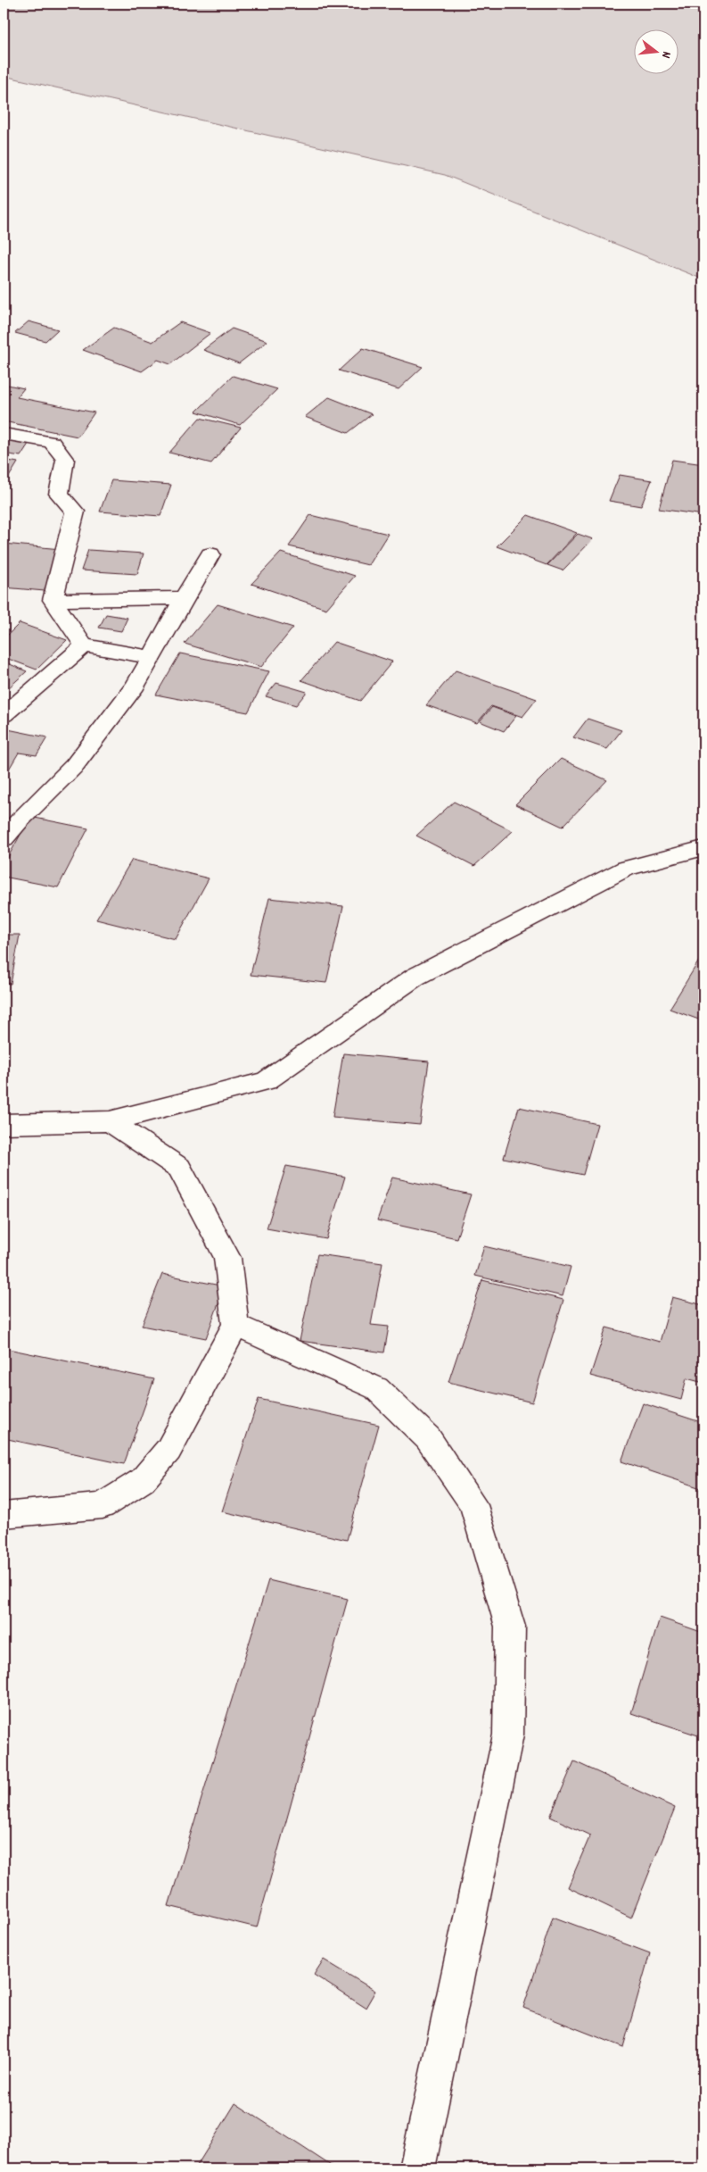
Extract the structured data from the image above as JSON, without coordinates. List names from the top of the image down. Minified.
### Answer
{"north":"right"}
